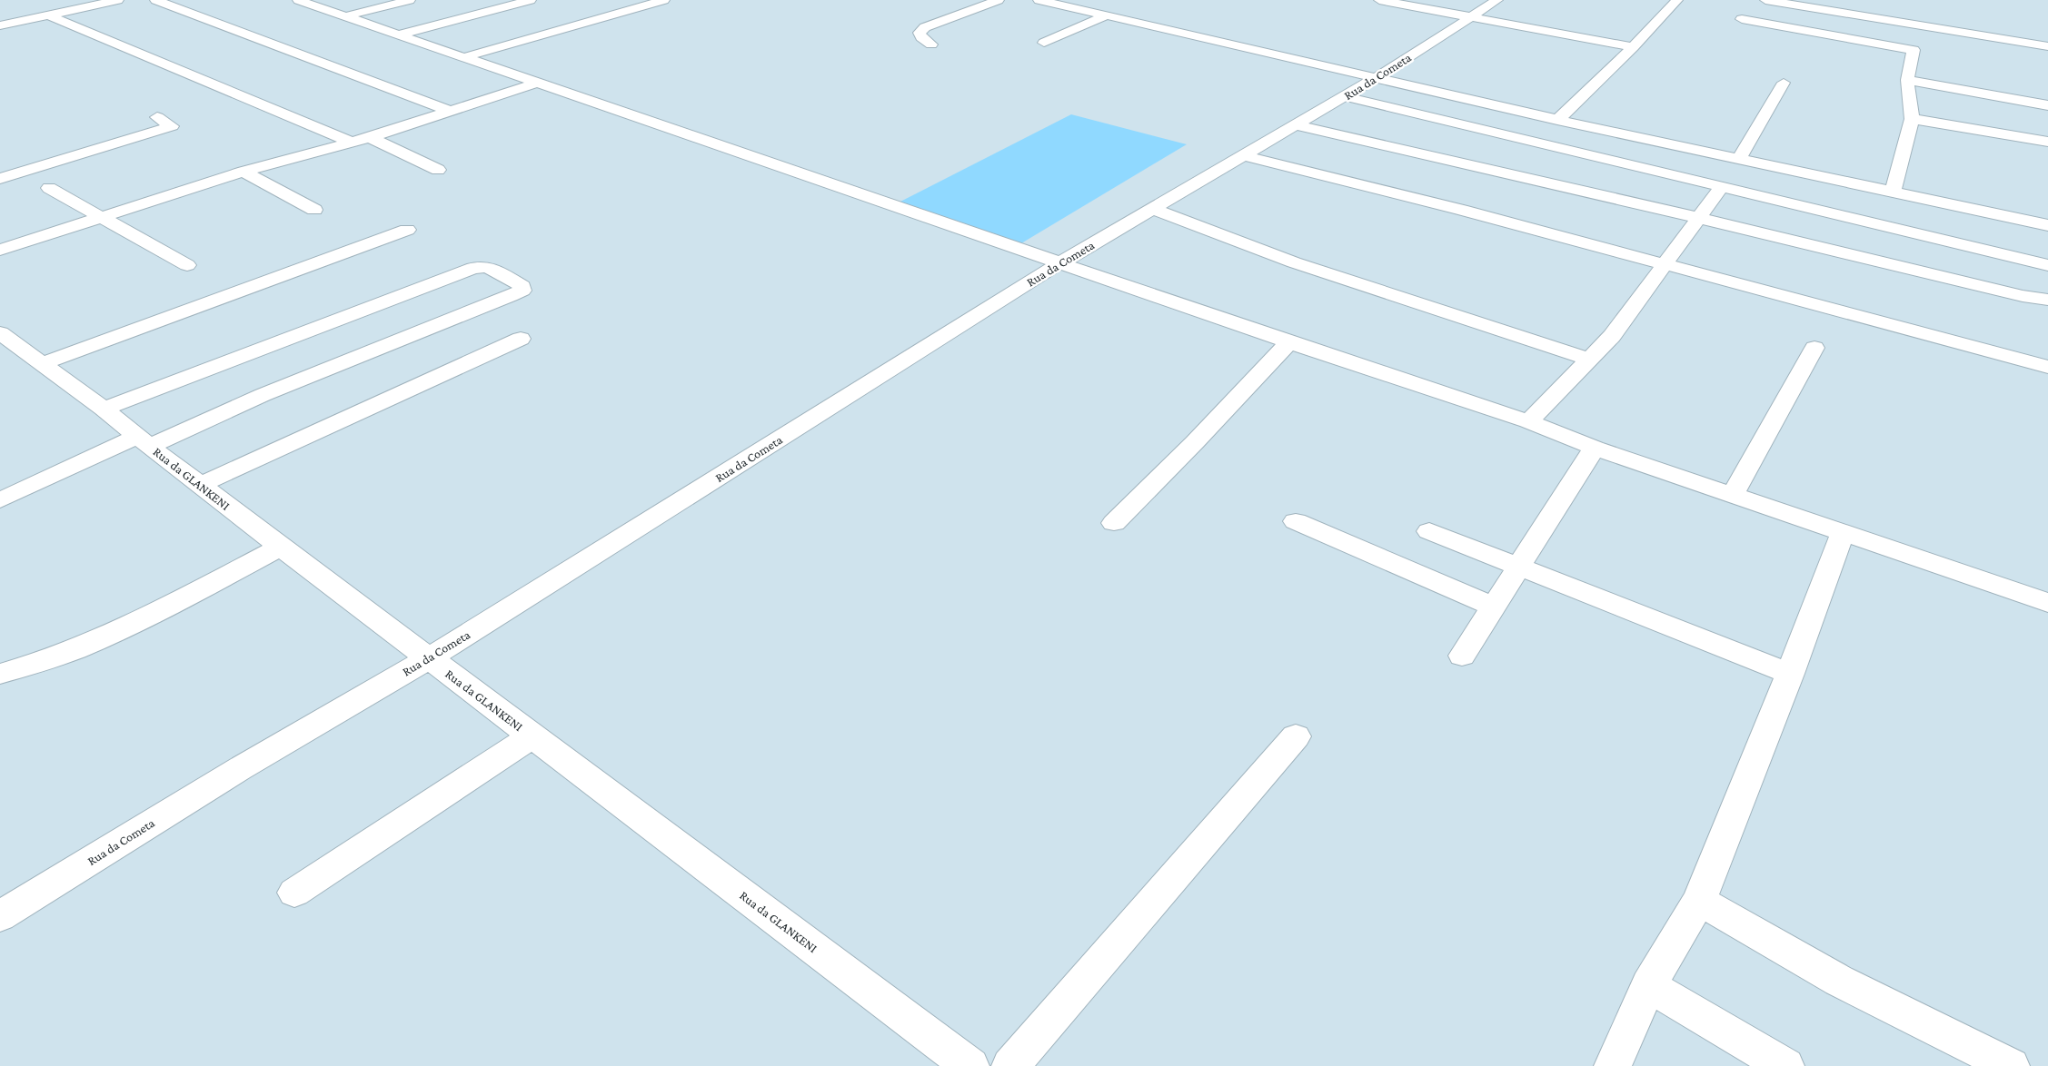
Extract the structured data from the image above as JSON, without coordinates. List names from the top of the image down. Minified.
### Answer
{"streets":{"street":["Rua da Cometa","Rua da GLANKENI"]},"crossings":[["Rua da Cometa","Rua da GLANKENI"]]}
